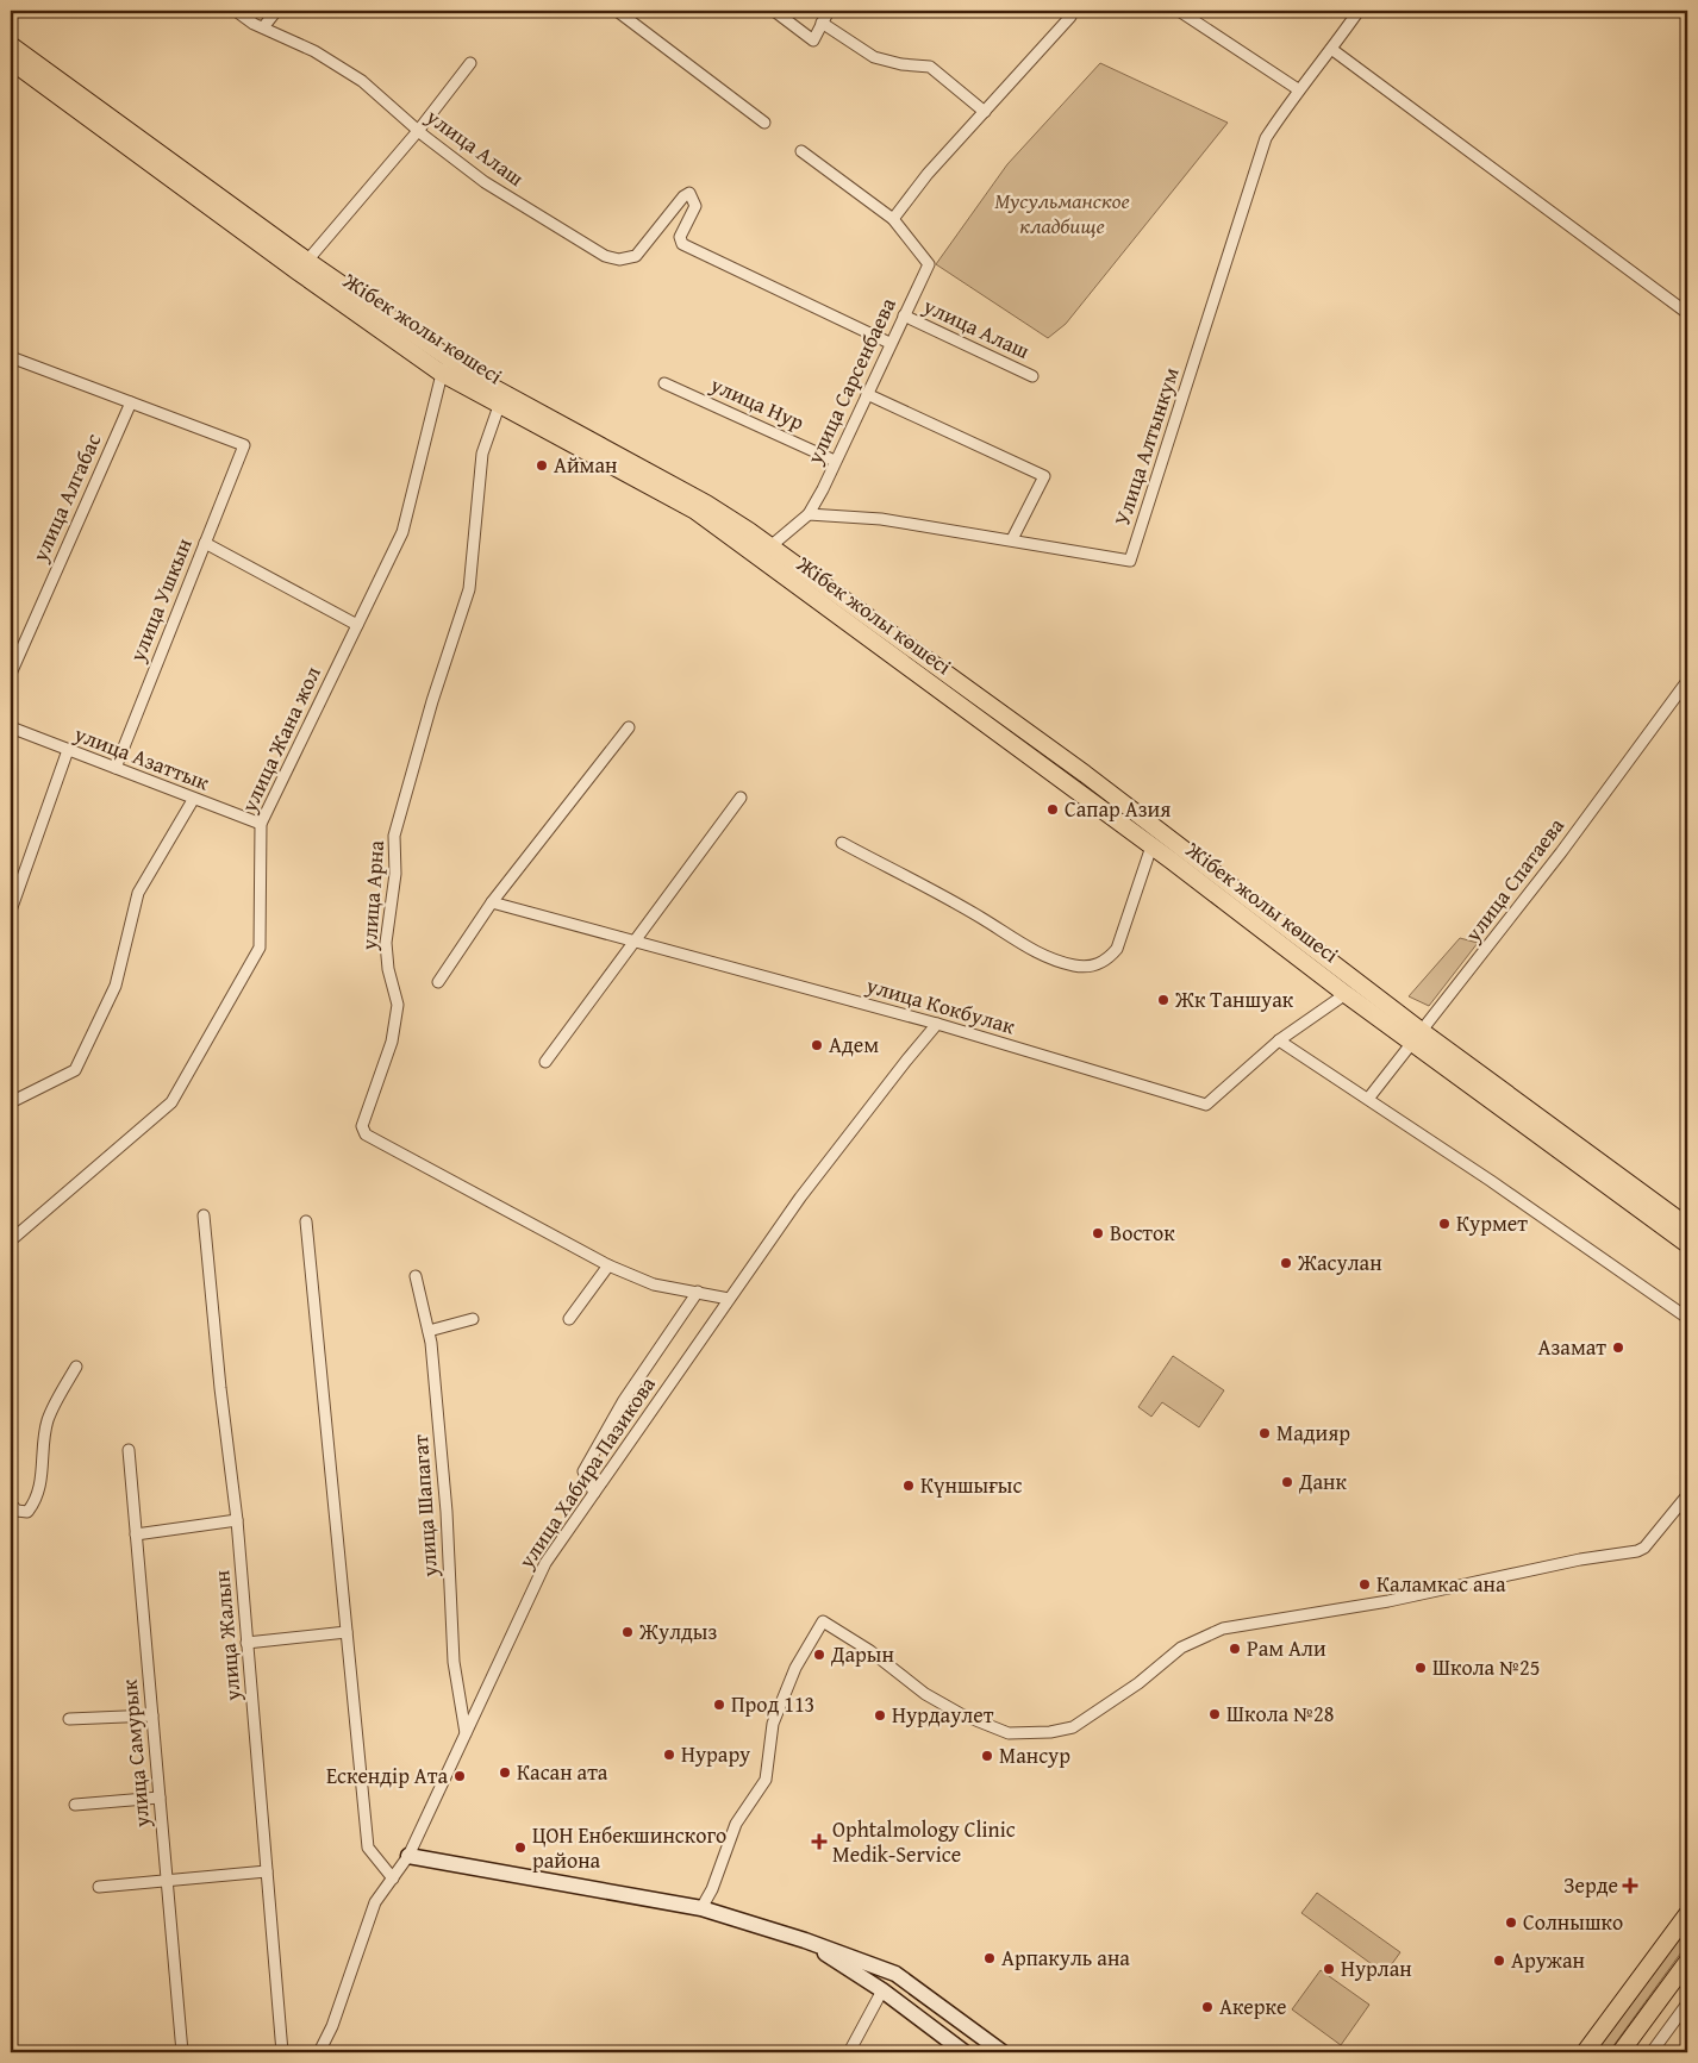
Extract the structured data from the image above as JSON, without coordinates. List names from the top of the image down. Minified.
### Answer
{"streets":{"main road":["Жібек жолы көшесі"],"street":["улица Алаш","улица Сарсенбаева","улица Нур","Улица Алтынкум","улица Алгабас","улица Ушкын","улица Жана жол","улица Азаттык","улица Спатаева","улица Арна","улица Кокбулак","улица Хабира Пазикова","улица Шапагат","улица Жалын","улица Самурык"]},"crossings":[["улица Алаш","улица Сарсенбаева"],["Жібек жолы көшесі","улица Жана жол"],["Жібек жолы көшесі","улица Спатаева"],["Жібек жолы көшесі","улица Арна"],["Жібек жолы көшесі","улица Кокбулак"],["улица Сарсенбаева","улица Нур"],["улица Сарсенбаева","Улица Алтынкум"],["улица Алгабас","улица Ушкын"],["улица Ушкын","улица Азаттык"],["улица Жана жол","улица Азаттык"],["улица Арна","улица Хабира Пазикова"],["улица Кокбулак","улица Хабира Пазикова"],["улица Хабира Пазикова","улица Шапагат"]],"parks":["Мусульманское кладбище"],"places":{"other":["Айман","Сапар Азия","Жк Таншуак","Адем","Курмет","Восток","Жасулан","Азамат","Мадияр","Данк","Күншығыс","Каламкас ана","Жулдыз","Рам Али","Дарын","Школа №25","Прод 113","Школа №28","Нурдаулет","Нурару","Мансур","Касан ата","Ескендір Ата","ЦОН Енбекшинского района","Солнышко","Арпакуль ана","Аружан","Нурлан","Акерке"],"health":["Ophtalmology Clinic Medik-Service","Зерде"]}}
